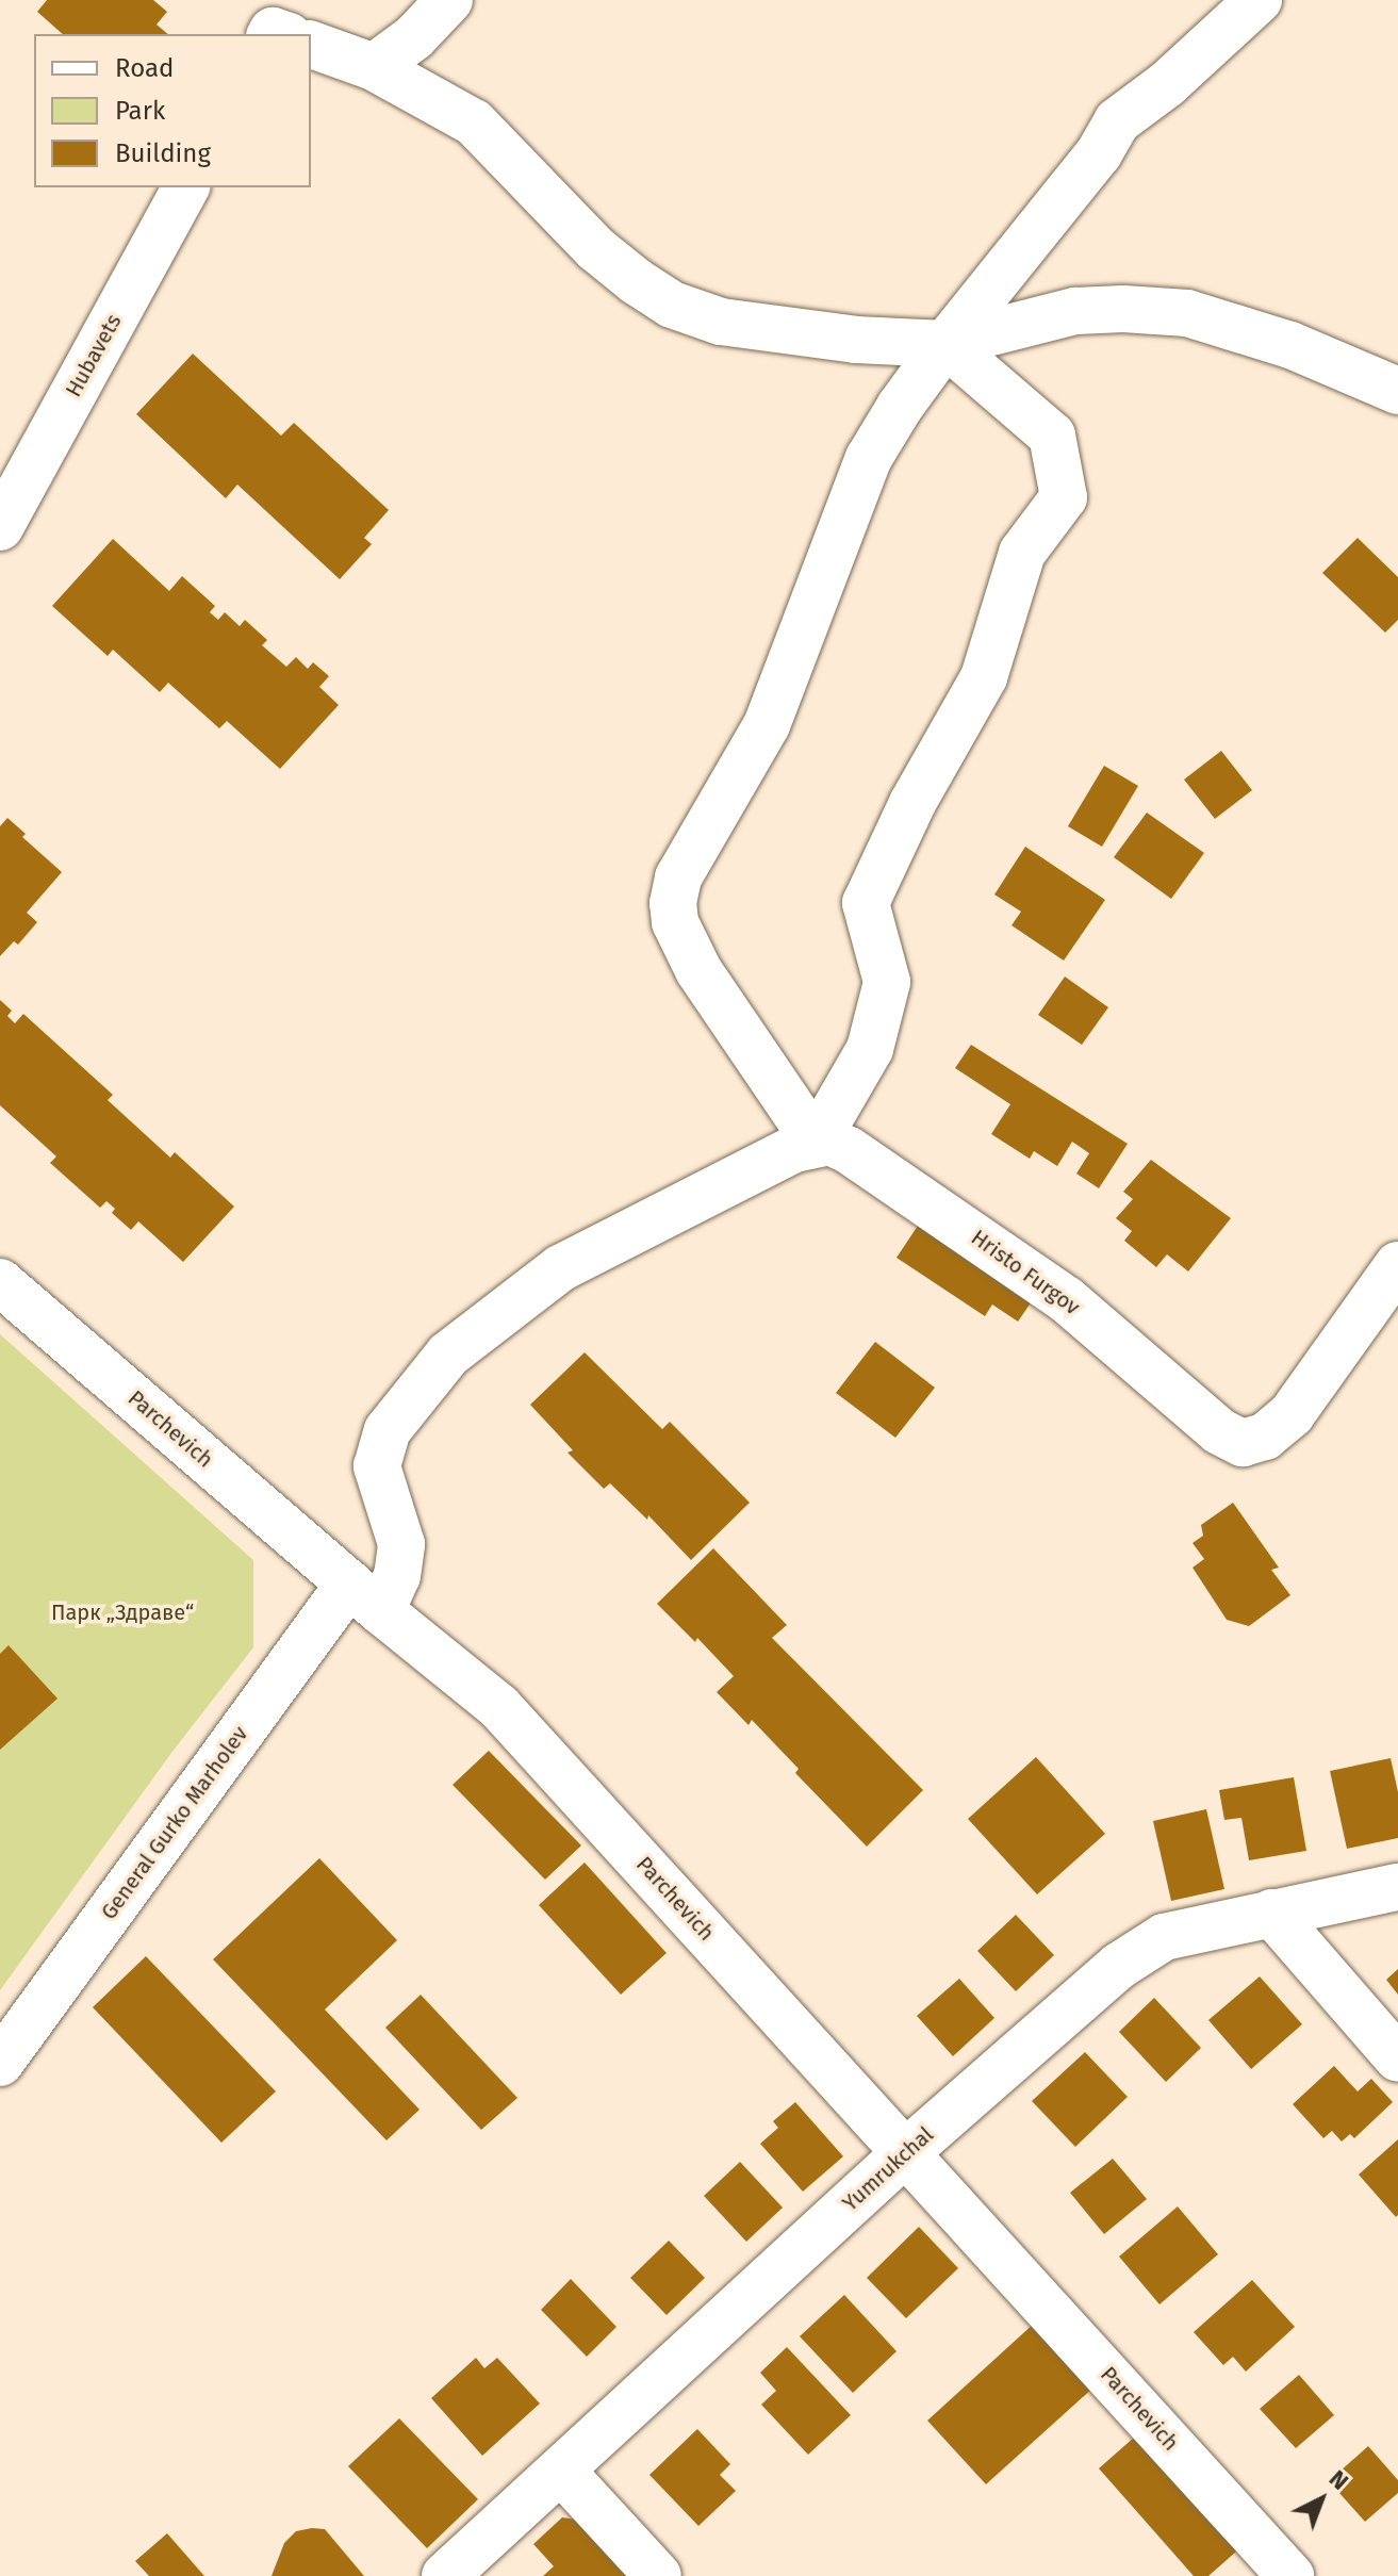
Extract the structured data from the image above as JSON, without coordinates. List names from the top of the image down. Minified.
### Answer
{"streets":{"street":["Hubavets","Hristo Furgov","Parchevich","General Gurko Marholev","Yumrukchal"]},"crossings":[["Hristo Furgov","General Gurko Marholev"],["Parchevich","General Gurko Marholev"],["Parchevich","Yumrukchal"]],"parks":["Парк „Здраве“"],"legend":["Road","Park","Building"],"north":"top right"}
